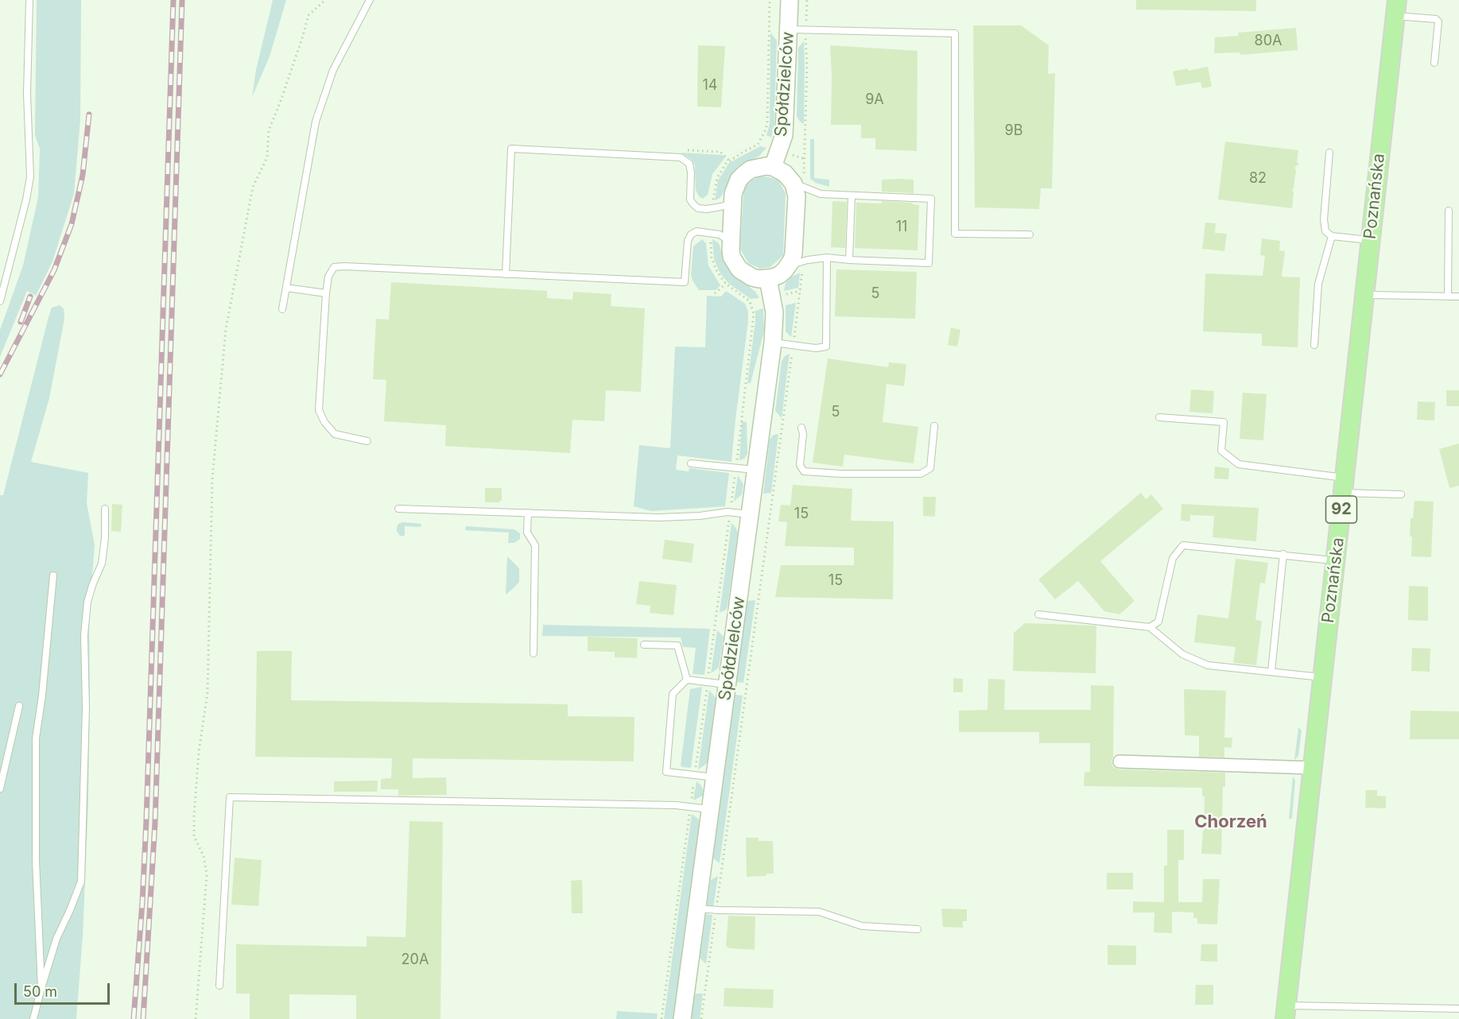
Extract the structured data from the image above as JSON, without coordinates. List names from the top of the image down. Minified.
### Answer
{"streets":{"main road":["Poznańska","92"],"street":["Spółdzielców"]},"districts":["Chorzeń"],"house_numbers":["80A","14","9A","9B","82","11","5","5","15","15","20A"],"scale_bar":"50 m"}
